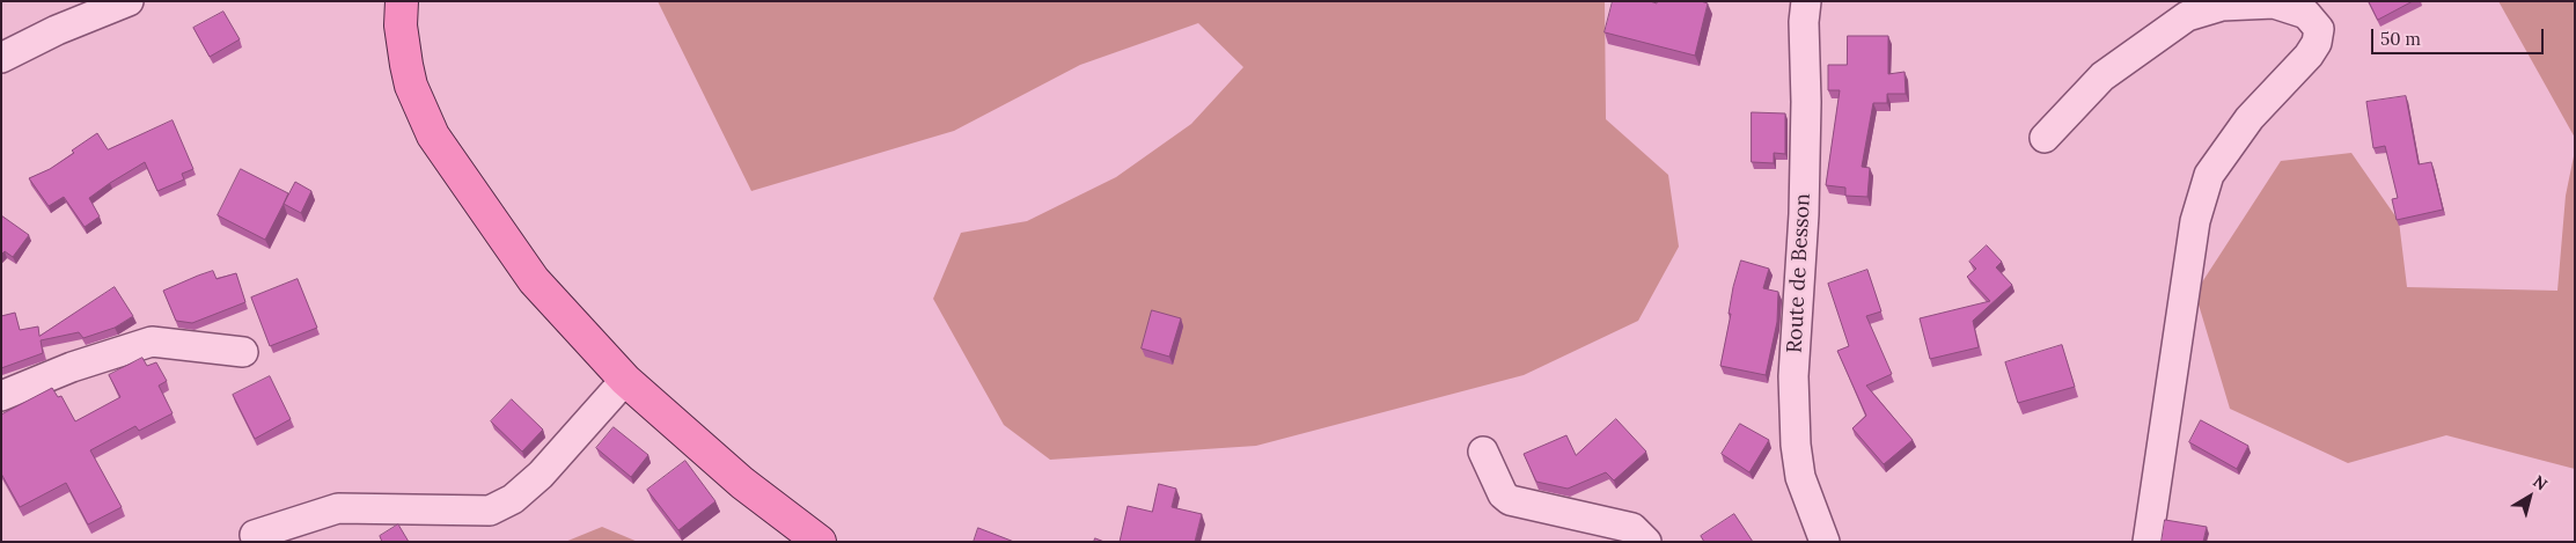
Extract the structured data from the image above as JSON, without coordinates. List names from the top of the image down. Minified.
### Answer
{"streets":{"street":["Route de Besson"]},"scale_bar":"50 m","north":"top right"}
